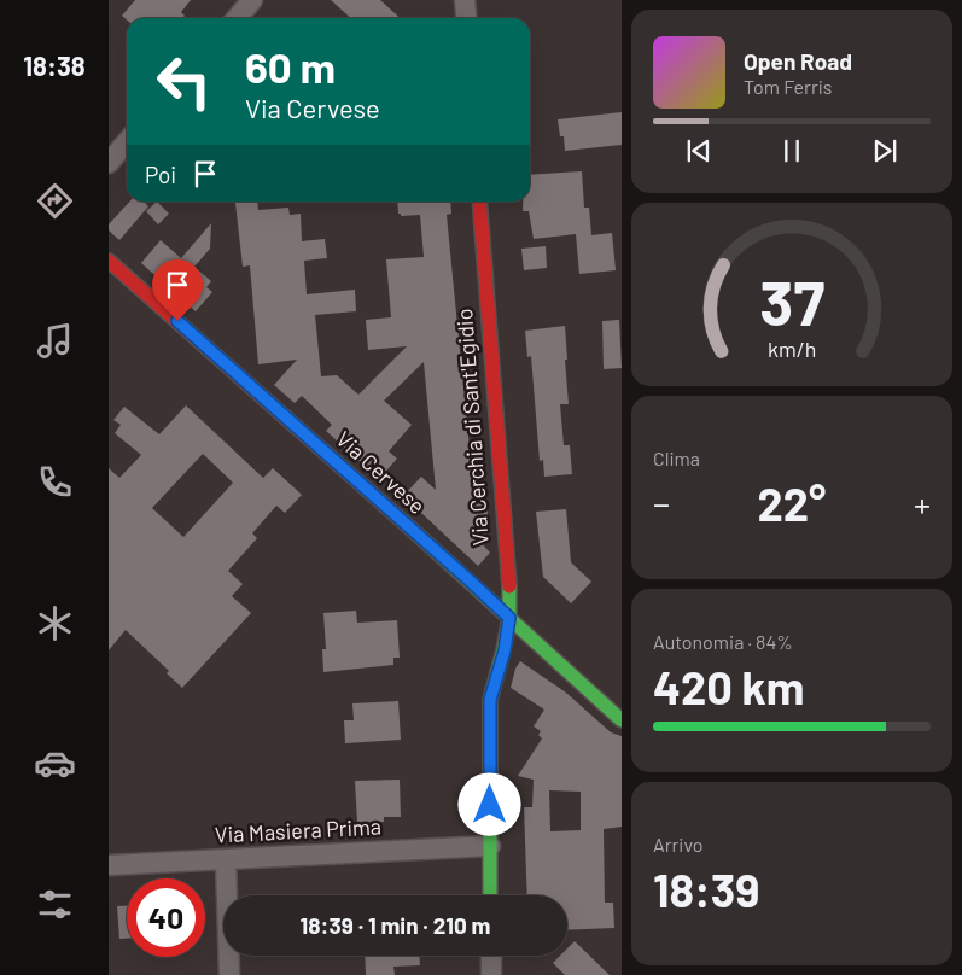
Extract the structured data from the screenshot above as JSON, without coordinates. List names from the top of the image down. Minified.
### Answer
{"streets":{"street":["Via Cerchia di Sant'Egidio","Via Cervese","Via Masiera Prima"]},"crossings":[["Via Cerchia di Sant'Egidio","Via Cervese"],["Via Cerchia di Sant'Egidio","Via Masiera Prima"]],"page":{"tabs":"18:38","turn":["60 m","Via Cervese"],"song":["Open Road","Tom Ferris"],"then":"Poi","tile":["Clima",["Autonomia · 84%","420 km"],["Arrivo","18:39"]],"heat":["−","22°","+"],"limit":"40","trip":"18:39 · 1 min · 210 m","gauge":["37","km/h"]}}
